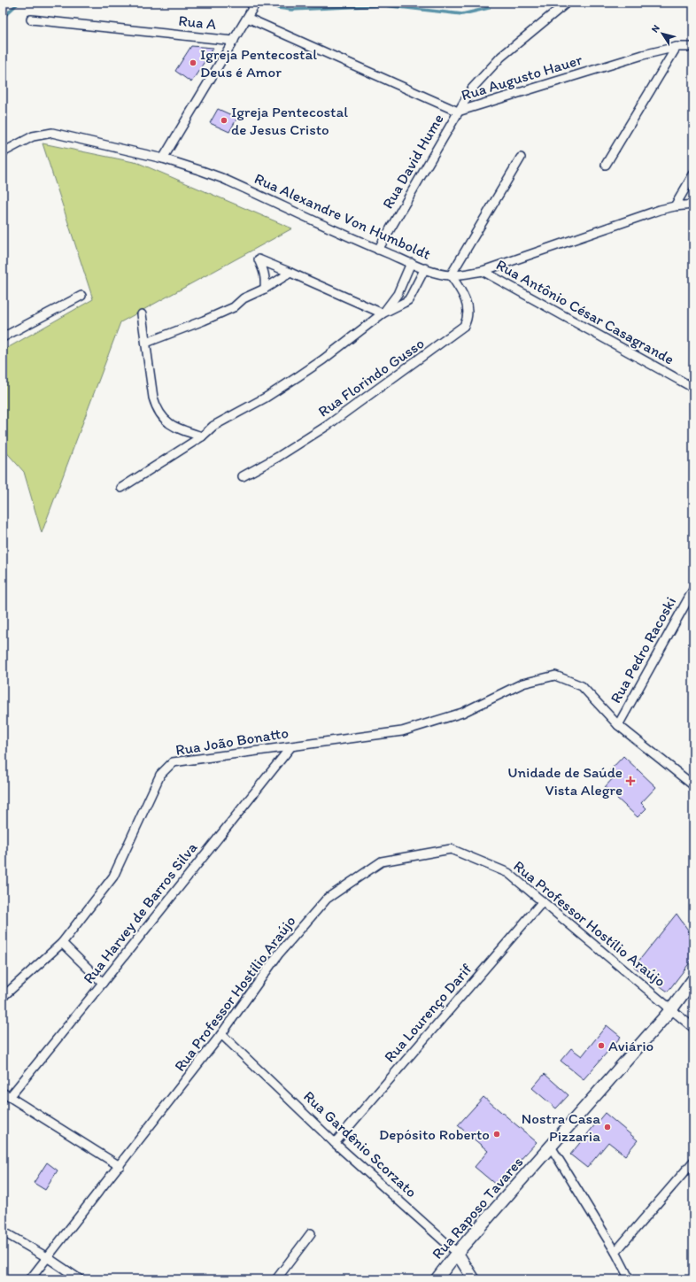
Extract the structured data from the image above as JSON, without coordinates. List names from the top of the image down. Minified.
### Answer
{"streets":{"main road":["Rua Gardênio Scorzato","Rua Raposo Tavares"],"street":["Rua A","Rua Augusto Hauer","Rua David Hume","Rua Alexandre Von Humboldt","Rua Antônio César Casagrande","Rua Florindo Gusso","Rua Pedro Racoski","Rua João Bonatto","Rua Harvey de Barros Silva","Rua Professor Hostílio Araújo","Rua Lourenço Darif"]},"crossings":[["Rua Augusto Hauer","Rua David Hume"],["Rua David Hume","Rua Alexandre Von Humboldt"],["Rua Alexandre Von Humboldt","Rua Antônio César Casagrande"],["Rua Alexandre Von Humboldt","Rua Florindo Gusso"],["Rua Pedro Racoski","Rua João Bonatto"],["Rua João Bonatto","Rua Harvey de Barros Silva"],["Rua Professor Hostílio Araújo","Rua Lourenço Darif"],["Rua Professor Hostílio Araújo","Rua Gardênio Scorzato"],["Rua Professor Hostílio Araújo","Rua Raposo Tavares"],["Rua Lourenço Darif","Rua Gardênio Scorzato"],["Rua Gardênio Scorzato","Rua Raposo Tavares"]],"places":{"other":["Igreja Pentecostal Deus é Amor","Igreja Pentecostal de Jesus Cristo","Aviário","Nostra Casa Pizzaria","Depósito Roberto"],"health":["Unidade de Saúde Vista Alegre"]},"north":"top left"}
